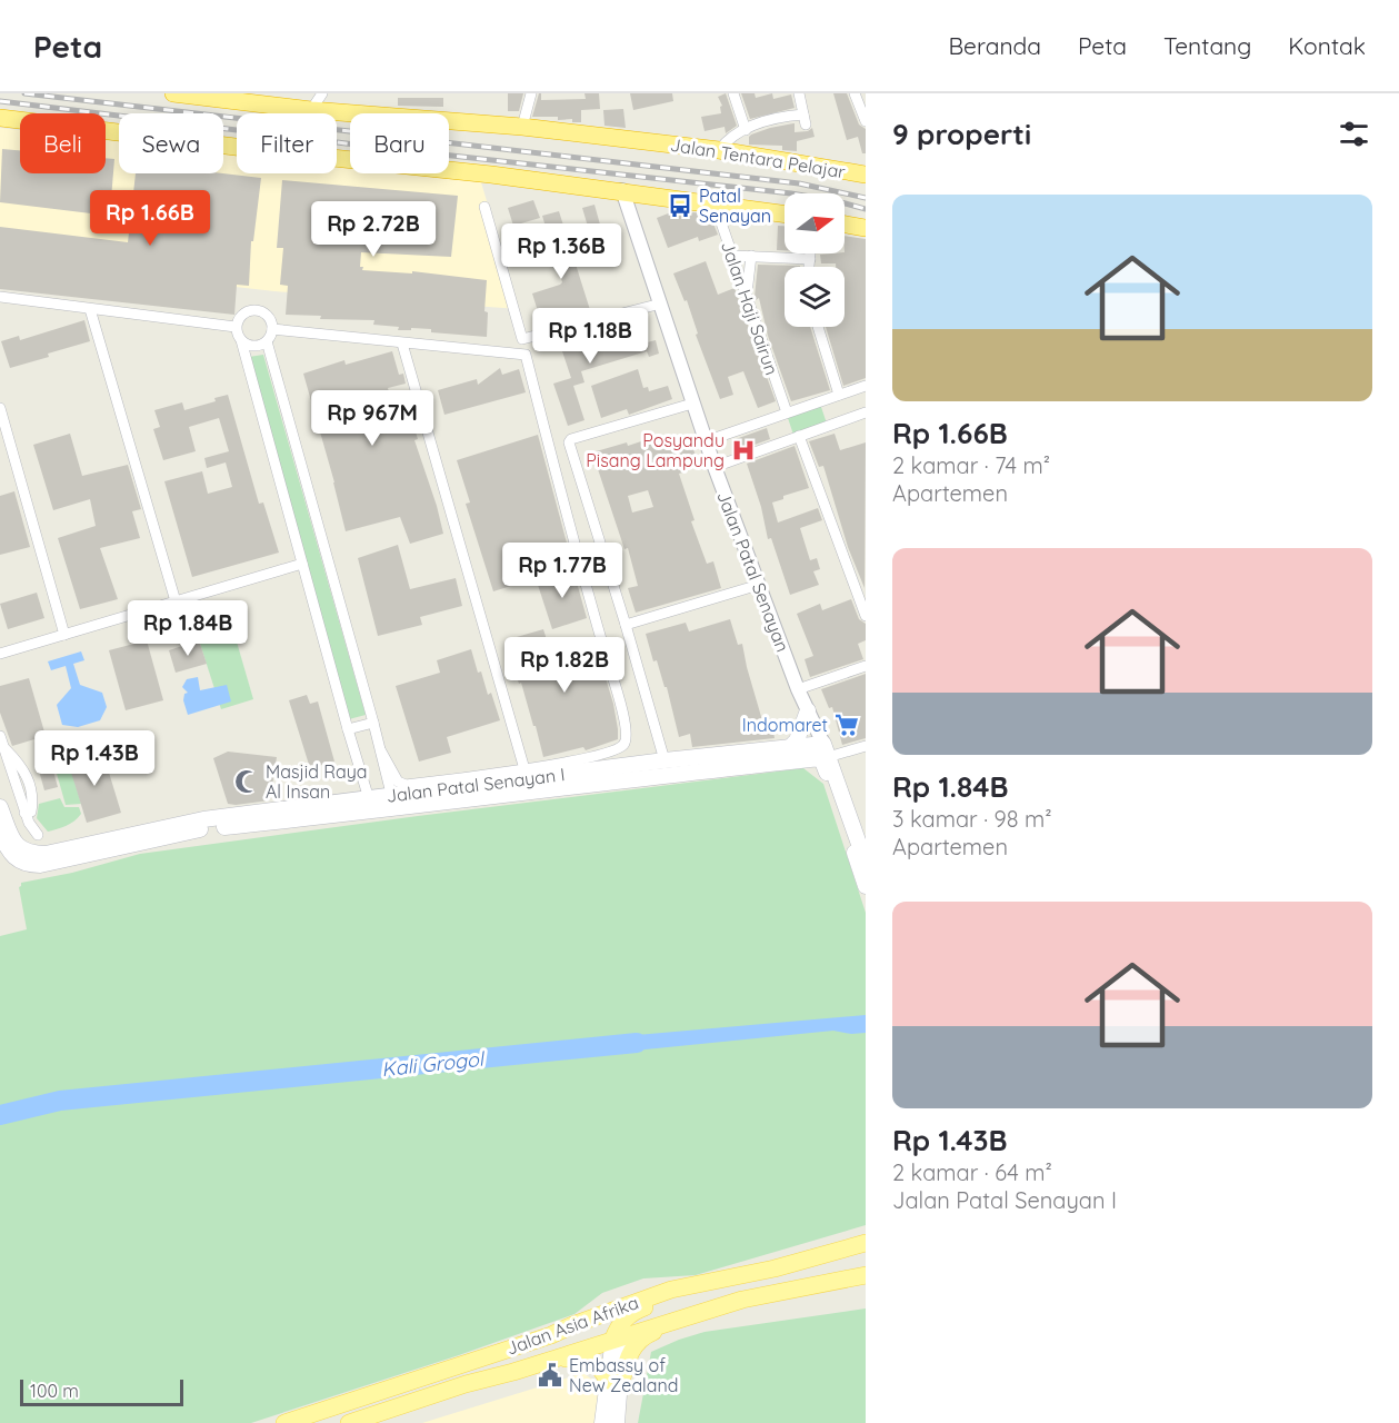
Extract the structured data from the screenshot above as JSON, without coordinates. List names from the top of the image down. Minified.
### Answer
{"streets":{"highway":["Jalan Tentara Pelajar"],"main road":["Jalan Patal Senayan","Jalan Patal Senayan I","Jalan Asia Afrika"],"street":["Jalan Haji Sairun"]},"crossings":[["Jalan Patal Senayan","Jalan Patal Senayan I"]],"water":["Kali Grogol"],"places":{"bus stop":["Patal Senayan"],"hospital":["Posyandu Pisang Lampung"],"supermarket":["Indomaret"],"mosque":["Masjid Raya Al Insan"],"public building":["Embassy of New Zealand"]},"scale_bar":"100 m","north":"right","page":{"header":"Peta","nav":["Beranda","Peta","Tentang","Kontak"],"heading":"9 properti","chip":["Beli","Sewa","Filter","Baru"],"list":[{"name":"Rp 1.66B","note":"2 kamar · 74 m² · Apartemen"},{"name":"Rp 1.84B","note":"3 kamar · 98 m² · Apartemen"},{"name":"Rp 1.43B","note":"2 kamar · 64 m² · Jalan Patal Senayan I"}],"price":["Rp 1.66B","Rp 2.72B","Rp 1.36B","Rp 1.18B","Rp 967M","Rp 1.77B","Rp 1.84B","Rp 1.82B","Rp 1.43B"],"scale":"100 m"}}
